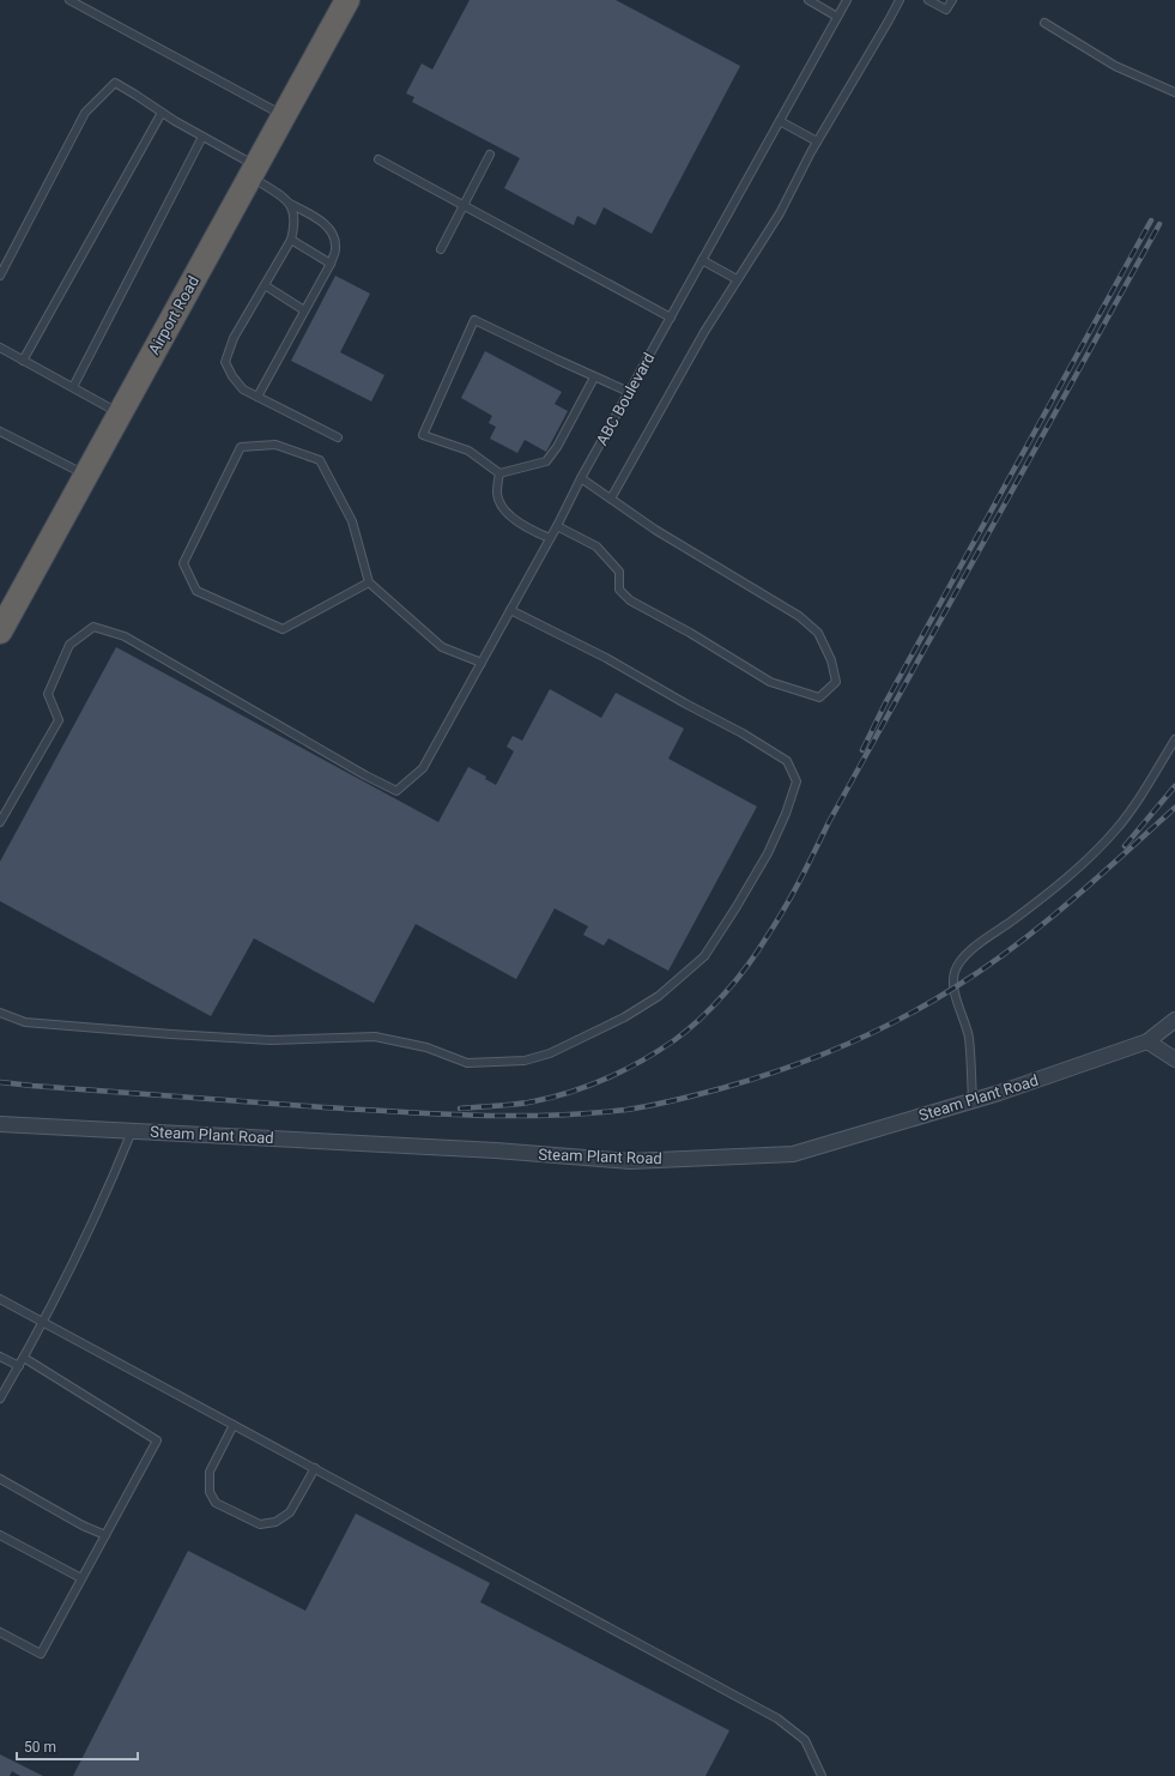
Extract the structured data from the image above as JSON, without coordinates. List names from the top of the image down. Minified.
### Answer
{"streets":{"highway":["Airport Road"],"street":["Steam Plant Road"],"lane":["ABC Boulevard"]},"scale_bar":"50 m"}
